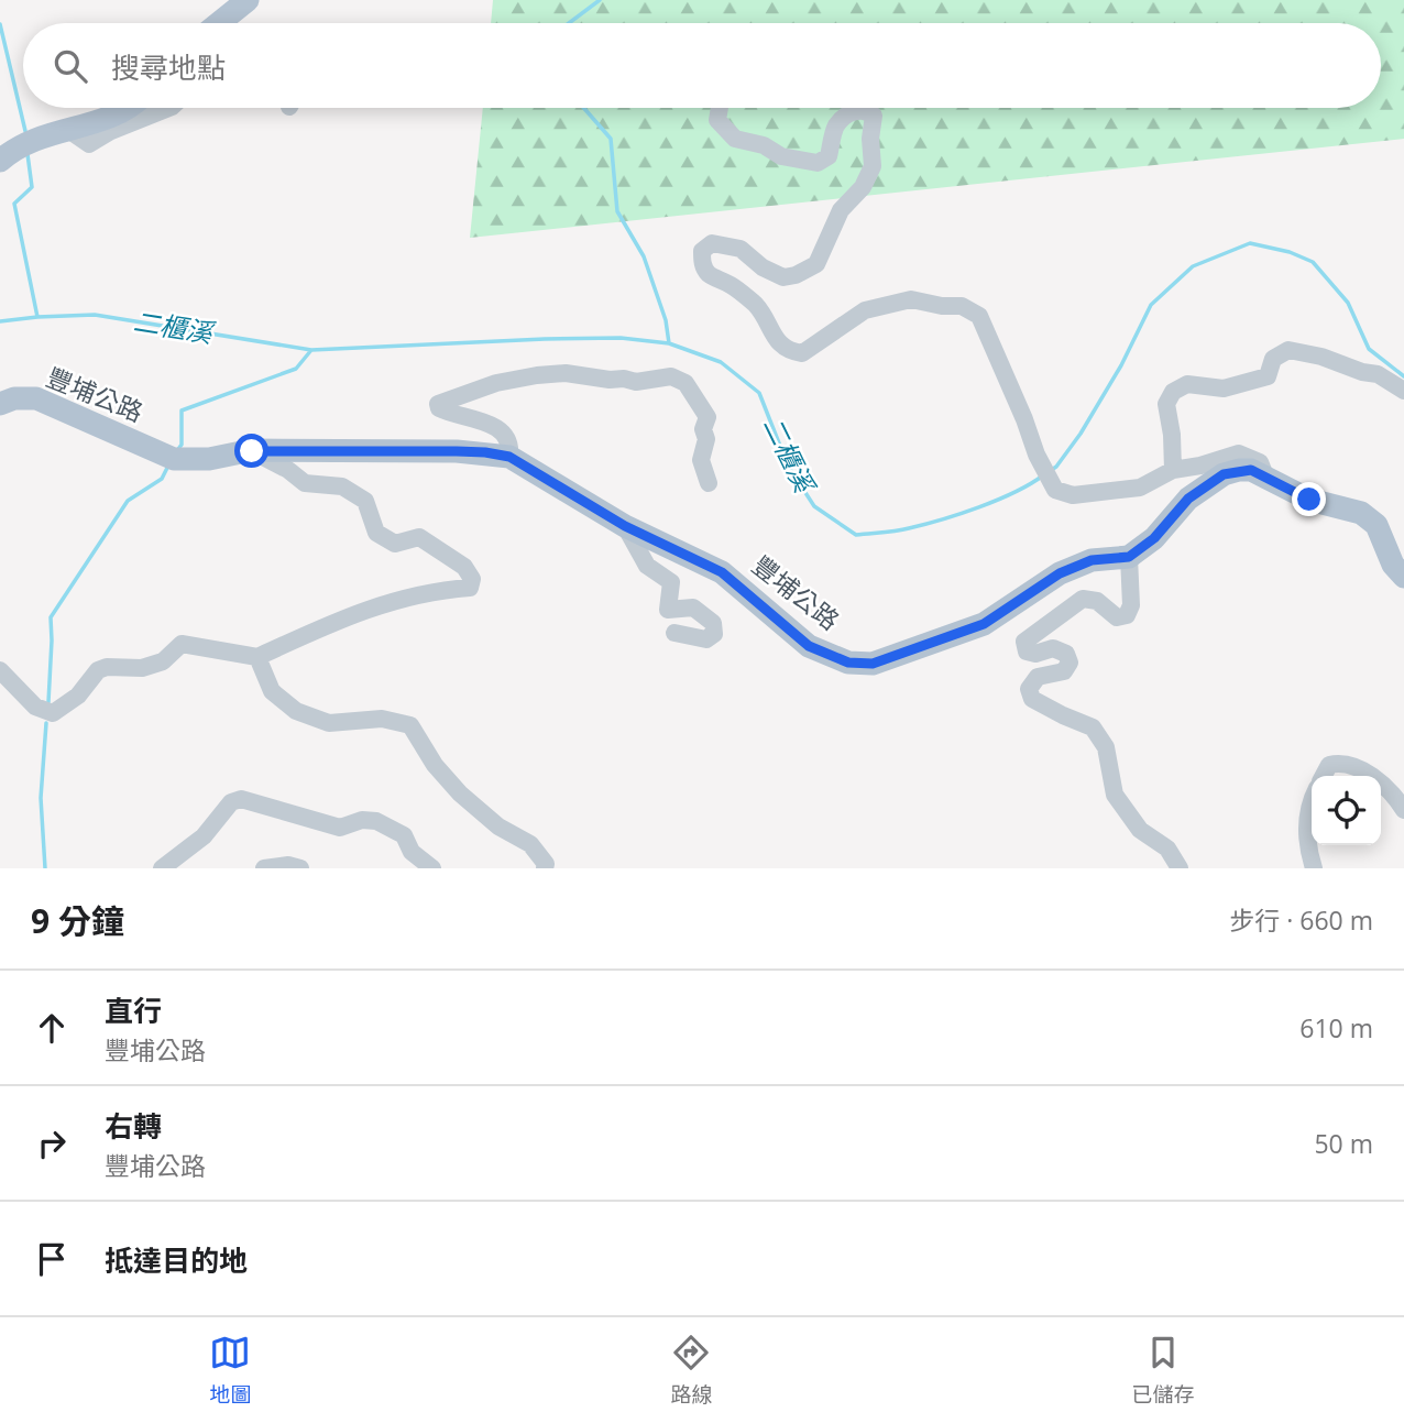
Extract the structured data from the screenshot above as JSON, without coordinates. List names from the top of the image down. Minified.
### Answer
{"streets":{"main road":["豐埔公路"]},"water":["二櫃溪"],"page":{"search":"搜尋地點","heading":["9 分鐘","步行 · 660 m"],"list":[["直行","豐埔公路","610 m"],["右轉","豐埔公路","50 m"],"抵達目的地"],"nav":["地圖","路線","已儲存"]}}
